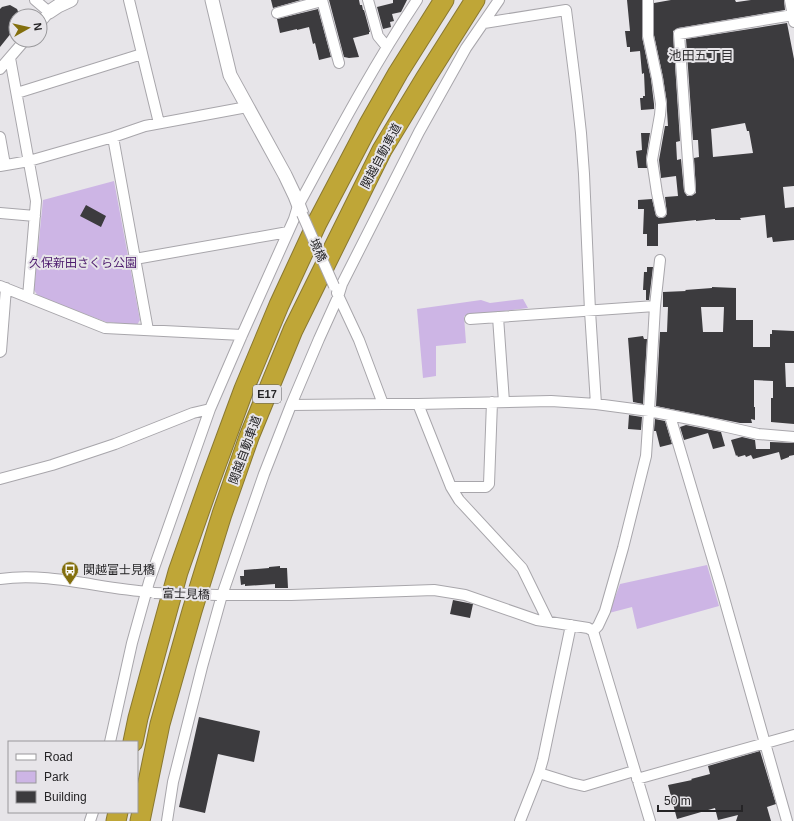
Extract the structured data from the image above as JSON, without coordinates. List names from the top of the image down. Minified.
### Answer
{"streets":{"highway":["関越自動車道","E17"],"street":["境橋","富士見橋"]},"districts":["池田五丁目"],"parks":["久保新田さくら公園"],"places":{"bus stop":["関越富士見橋"]},"legend":["Road","Park","Building"],"scale_bar":"50 m","north":"right"}
